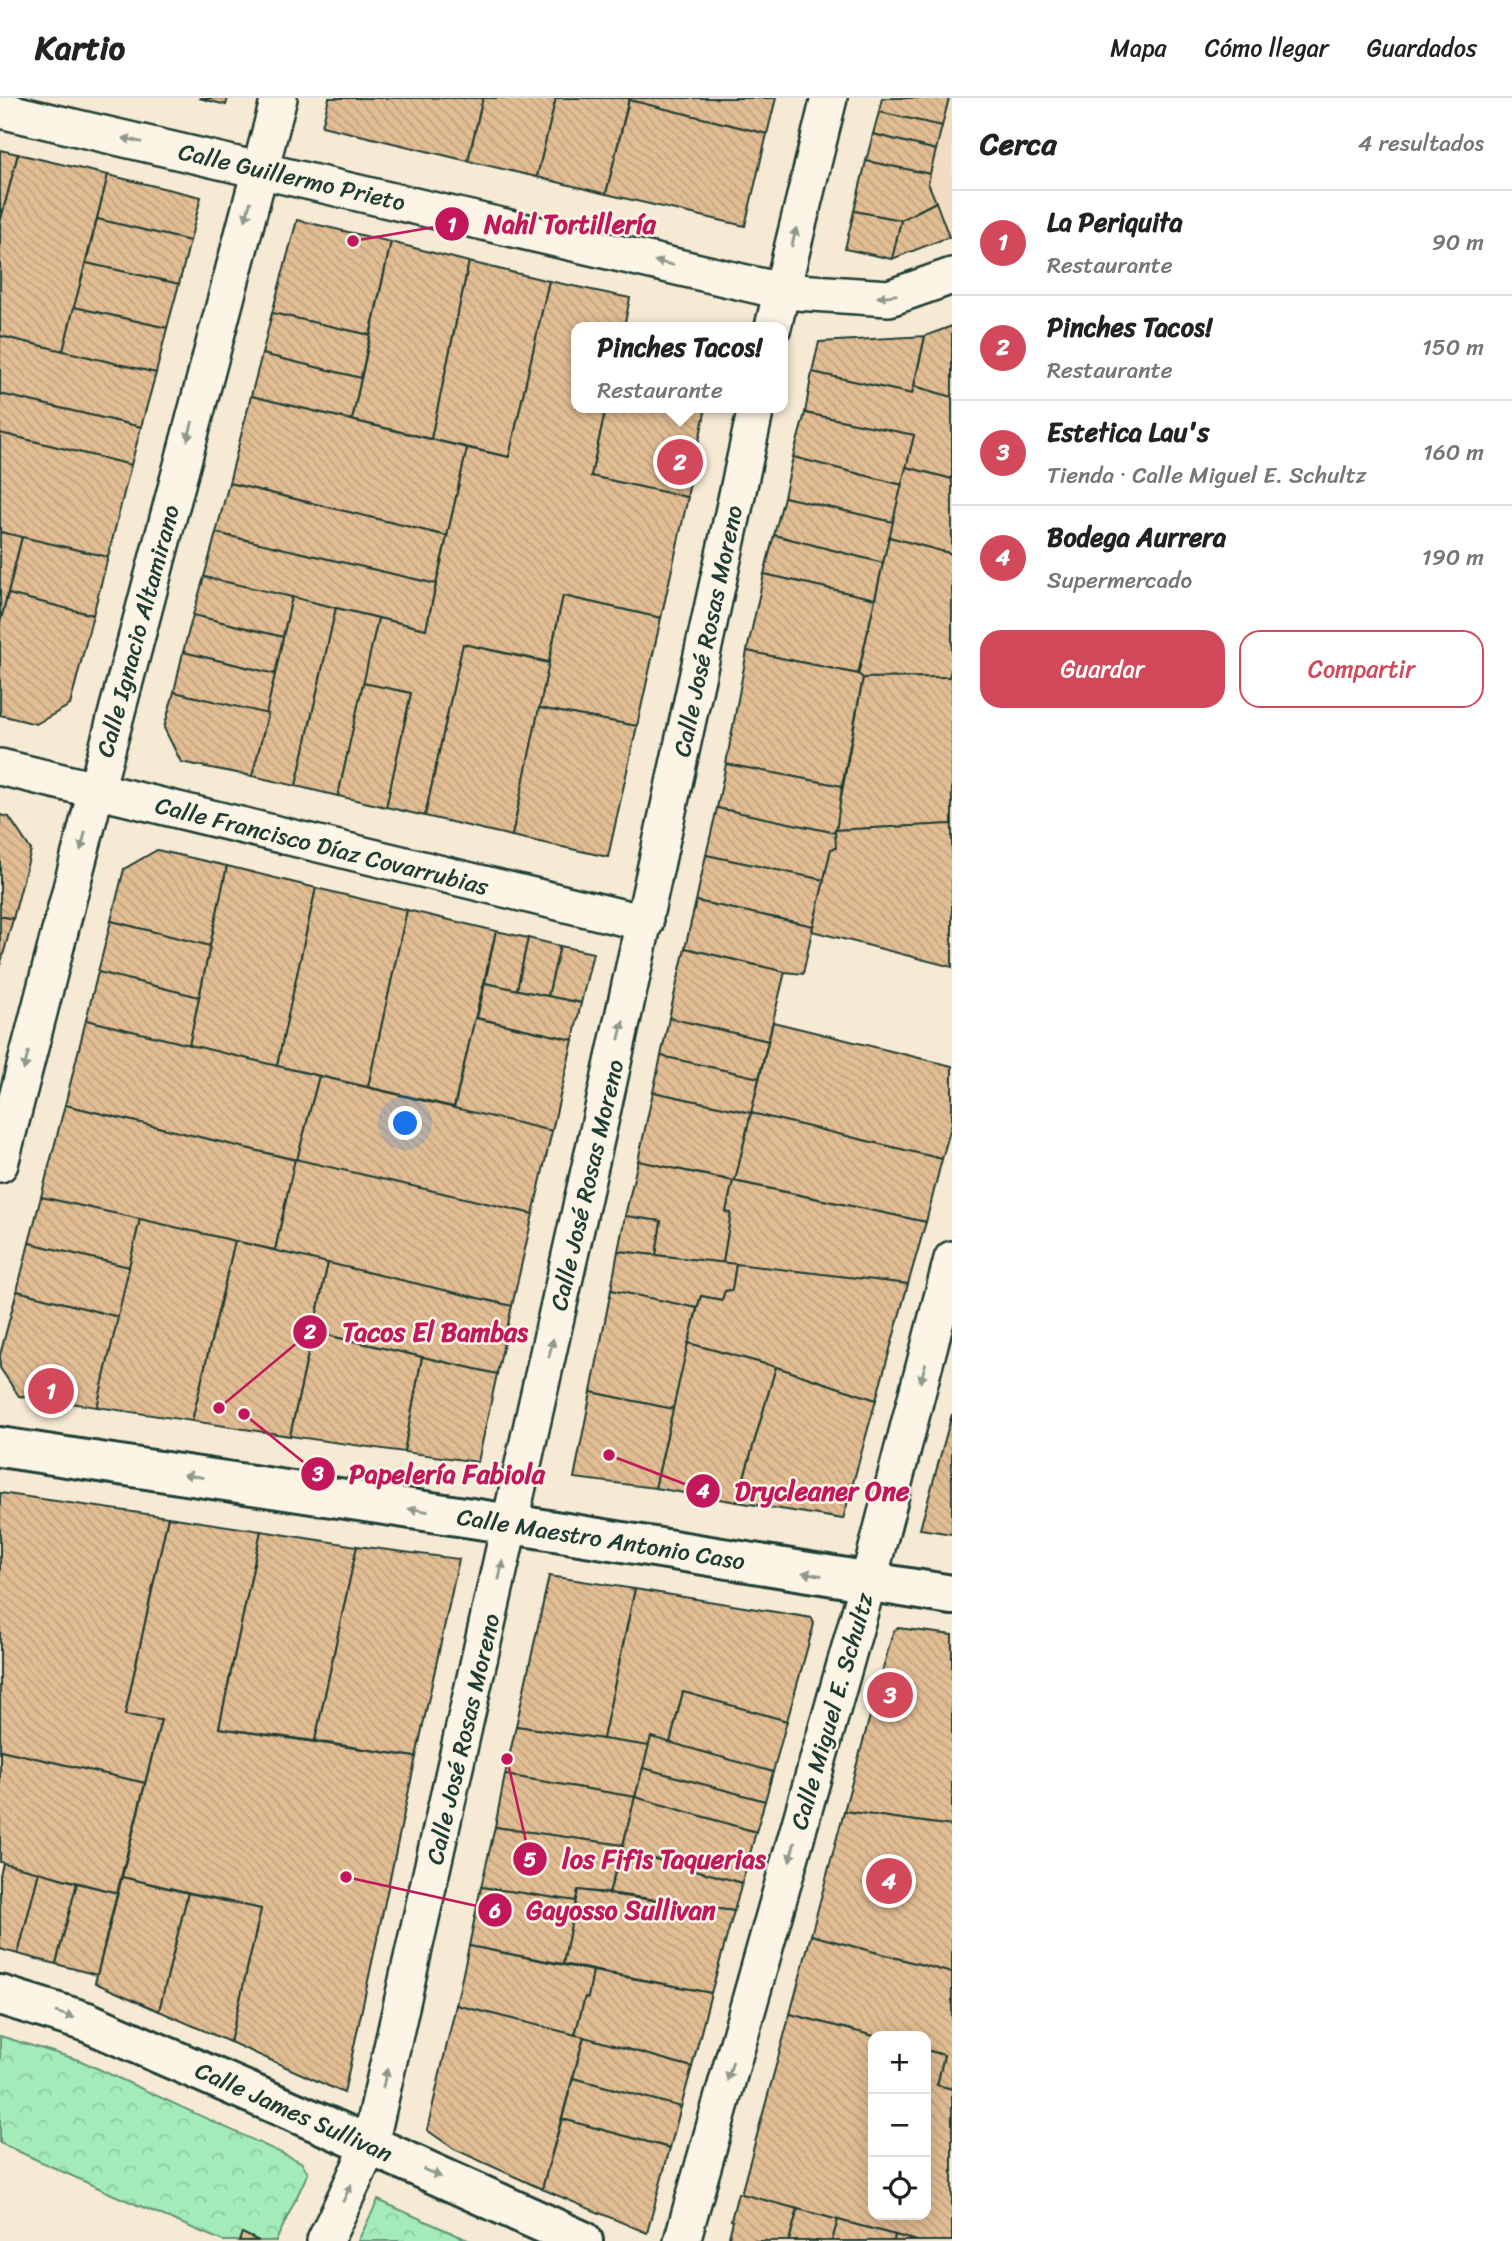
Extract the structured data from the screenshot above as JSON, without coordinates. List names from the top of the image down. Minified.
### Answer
{"streets":{"main road":["Calle Maestro Antonio Caso","Calle James Sullivan"],"street":["Calle Guillermo Prieto","Calle Ignacio Altamirano","Calle José Rosas Moreno","Calle Francisco Díaz Covarrubias","Calle Miguel E. Schultz"]},"crossings":[["Calle Guillermo Prieto","Calle Ignacio Altamirano"],["Calle Ignacio Altamirano","Calle Francisco Díaz Covarrubias"],["Calle José Rosas Moreno","Calle Francisco Díaz Covarrubias"],["Calle José Rosas Moreno","Calle Maestro Antonio Caso"],["Calle José Rosas Moreno","Calle James Sullivan"],["Calle Maestro Antonio Caso","Calle Miguel E. Schultz"]],"one_way":["Calle Guillermo Prieto","Calle Ignacio Altamirano","Calle José Rosas Moreno","Calle Maestro Antonio Caso","Calle Miguel E. Schultz","Calle James Sullivan"],"places":["Nahl Tortillería","Tacos El Bambas","Papelería Fabiola","Drycleaner One","los Fifis Taquerias","Gayosso Sullivan"],"page":{"header":"Kartio","nav":["Mapa","Cómo llegar","Guardados"],"heading":["Cerca","4 resultados"],"list":[{"mark":"1","name":"La Periquita","note":"Restaurante","value":"90 m"},{"mark":"2","name":"Pinches Tacos!","note":"Restaurante","value":"150 m"},{"mark":"3","name":"Estetica Lau's","note":"Tienda · Calle Miguel E. Schultz","value":"160 m"},{"mark":"4","name":"Bodega Aurrera","note":"Supermercado","value":"190 m"}],"popup":["Pinches Tacos!","Restaurante"],"pins":["2","1","3","4"],"buttons":["Guardar","Compartir"],"map_buttons":["+","−"]}}
